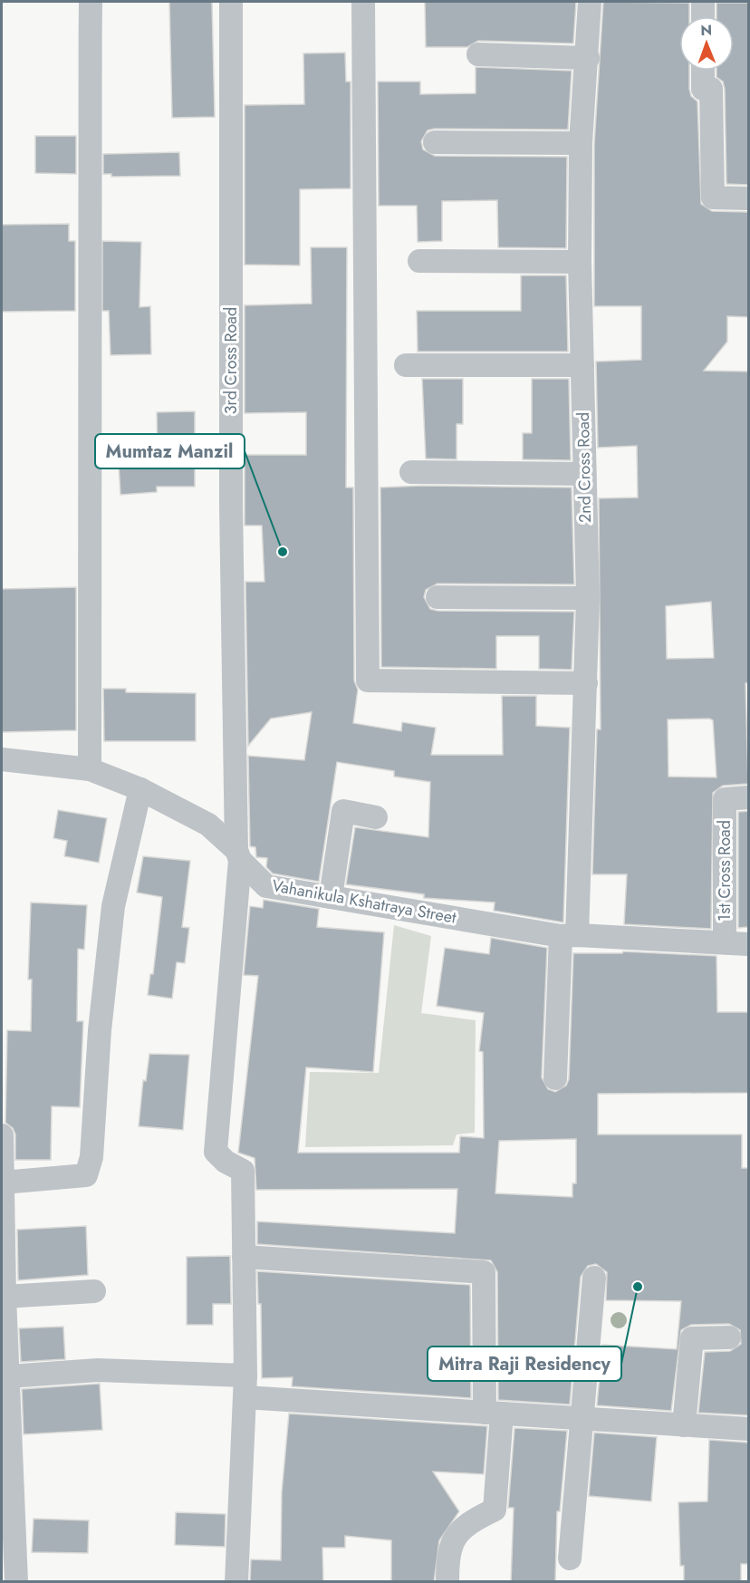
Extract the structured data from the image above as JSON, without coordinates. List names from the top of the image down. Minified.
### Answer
{"streets":{"street":["3rd Cross Road","2nd Cross Road","1st Cross Road","Vahanikula Kshatraya Street"]},"crossings":[["3rd Cross Road","Vahanikula Kshatraya Street"],["2nd Cross Road","Vahanikula Kshatraya Street"],["1st Cross Road","Vahanikula Kshatraya Street"]],"places":["Mumtaz Manzil","Mitra Raji Residency"],"north":"top"}
